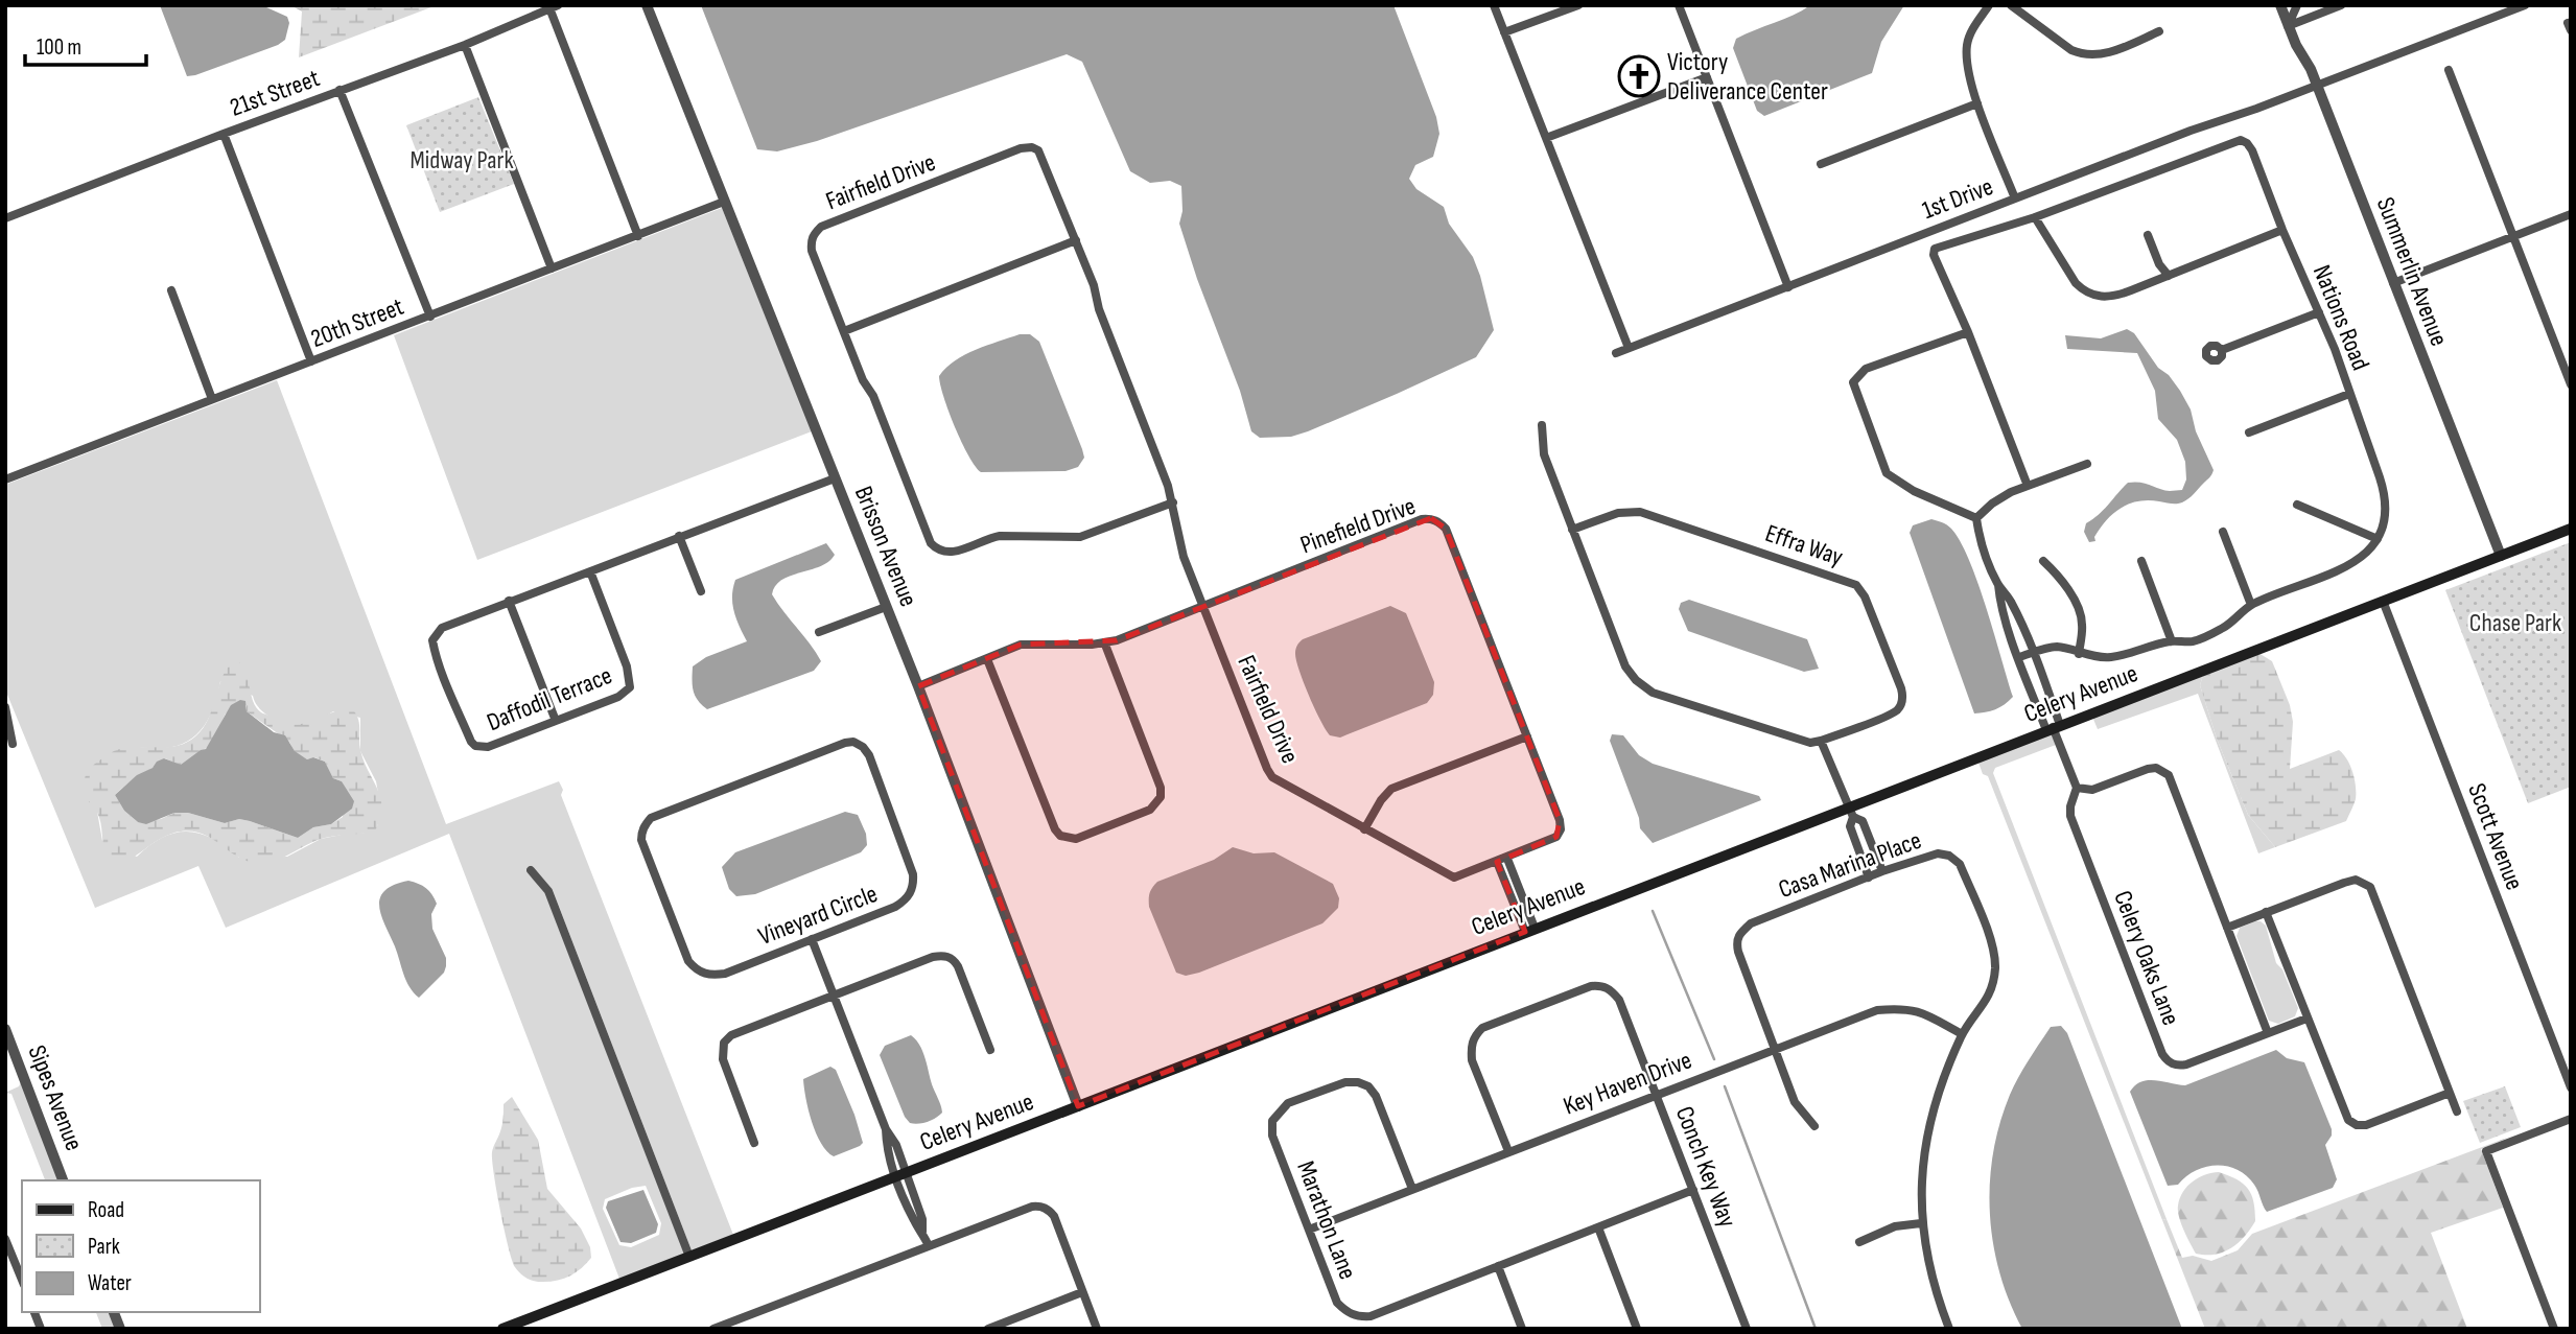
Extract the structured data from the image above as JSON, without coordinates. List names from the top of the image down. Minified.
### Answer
{"streets":{"main road":["Celery Avenue"],"street":["21st Street","Fairfield Drive","1st Drive","Summerlin Avenue","Nations Road","20th Street","Pinefield Drive","Effra Way","Brisson Avenue","Daffodil Terrace","Scott Avenue","Casa Marina Place","Vineyard Circle","Celery Oaks Lane","Key Haven Drive","Sipes Avenue","Conch Key Way","Marathon Lane"]},"crossings":[["Fairfield Drive","Pinefield Drive"],["1st Drive","Summerlin Avenue"],["Summerlin Avenue","Celery Avenue"],["20th Street","Brisson Avenue"],["Pinefield Drive","Brisson Avenue"],["Brisson Avenue","Celery Avenue"],["Brisson Avenue","Daffodil Terrace"],["Celery Avenue","Scott Avenue"],["Celery Avenue","Celery Oaks Lane"],["Casa Marina Place","Key Haven Drive"],["Key Haven Drive","Conch Key Way"],["Key Haven Drive","Marathon Lane"],["Conch Key Way","Marathon Lane"]],"parks":["Midway Park","Chase Park"],"places":{"church":["Victory Deliverance Center"]},"legend":["Road","Park","Water"],"scale_bar":"100 m"}
